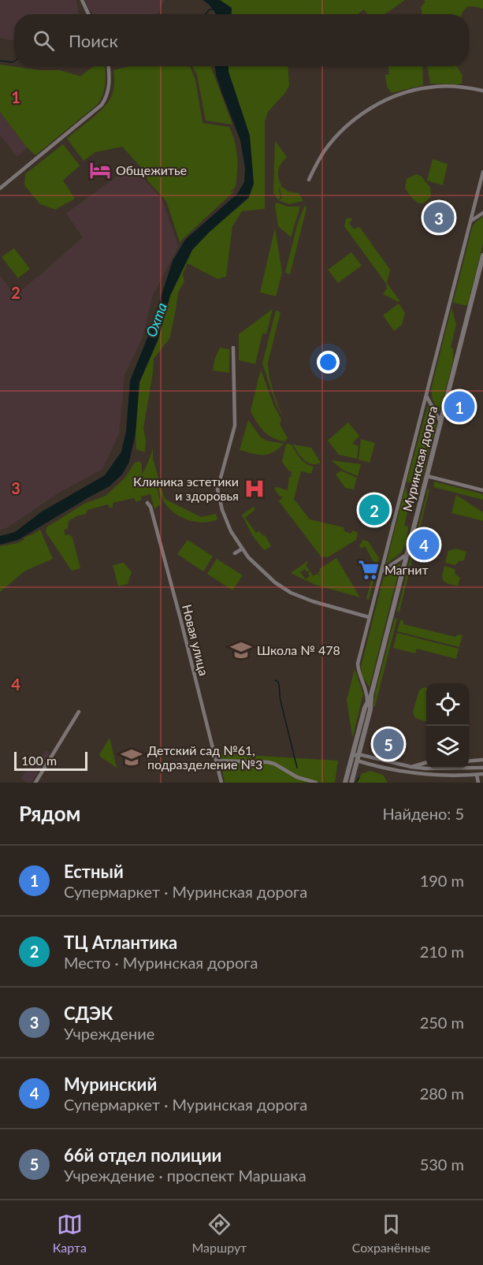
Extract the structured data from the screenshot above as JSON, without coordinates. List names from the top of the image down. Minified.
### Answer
{"streets":{"street":["Муринская дорога","Новая улица"]},"water":["Охта"],"places":{"hotel":["Общежитье"],"hospital":["Клиника эстетики и здоровья"],"supermarket":["Магнит"],"school or university":["Школа № 478","Детский сад №61, подразделение №3"]},"scale_bar":"100 m","page":{"search":"Поиск","pins":["3","1","2","4","5"],"scale":"100 m","heading":["Рядом","Найдено: 5"],"list":[{"mark":"1","name":"Естный","note":"Супермаркет · Муринская дорога","value":"190 m"},{"mark":"2","name":"ТЦ Атлантика","note":"Место · Муринская дорога","value":"210 m"},{"mark":"3","name":"СДЭК","note":"Учреждение","value":"250 m"},{"mark":"4","name":"Муринский","note":"Супермаркет · Муринская дорога","value":"280 m"},{"mark":"5","name":"66й отдел полиции","note":"Учреждение · проспект Маршака","value":"530 m"}],"nav":["Карта","Маршрут","Сохранённые"]},"grid":{"rows":["1","2","3","4"]}}
